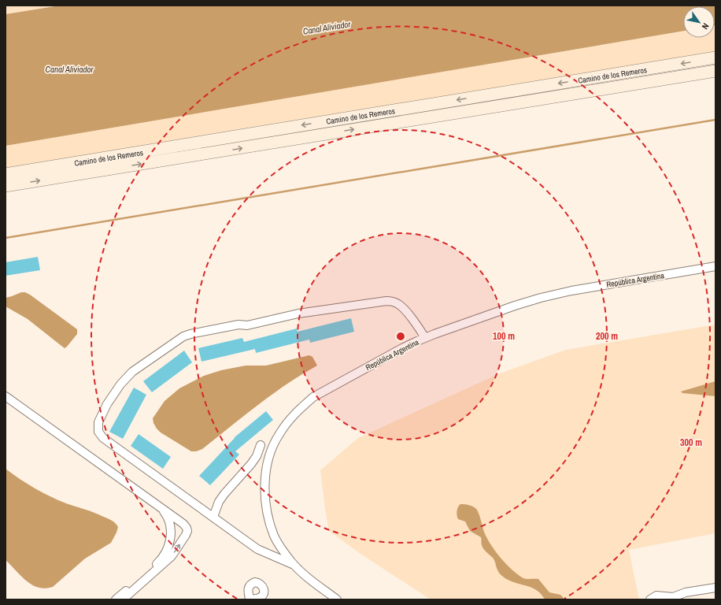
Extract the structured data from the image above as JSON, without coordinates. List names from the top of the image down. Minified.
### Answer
{"streets":{"main road":["Camino de los Remeros"],"street":["República Argentina"]},"water":["Canal Aliviador"],"north":"bottom right","rings":["100 m","200 m","300 m"]}
